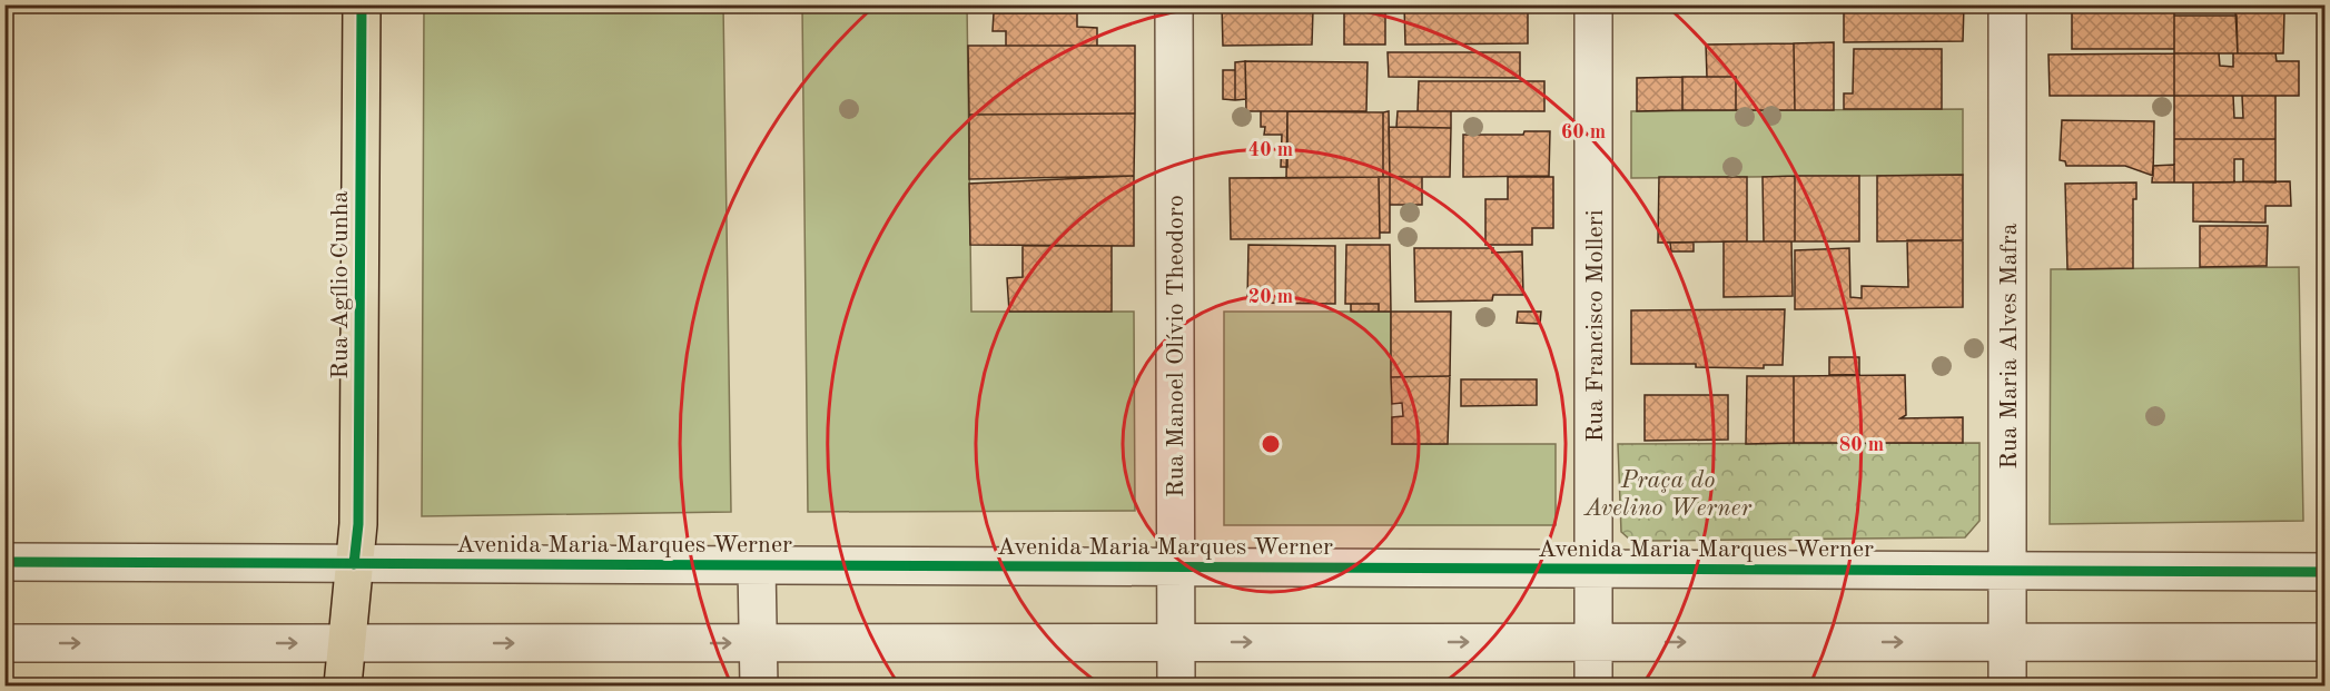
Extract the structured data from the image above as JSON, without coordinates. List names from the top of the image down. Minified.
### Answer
{"streets":{"main road":["Rua Agílio Cunha"],"street":["Rua Francisco Molleri","Rua Manoel Olívio Theodoro","Rua Maria Alves Mafra","Avenida Maria Marques Werner"]},"crossings":[["Rua Agílio Cunha","Avenida Maria Marques Werner"],["Rua Francisco Molleri","Avenida Maria Marques Werner"],["Rua Manoel Olívio Theodoro","Avenida Maria Marques Werner"],["Rua Maria Alves Mafra","Avenida Maria Marques Werner"]],"parks":["Praça do Avelino Werner"],"rings":["60 m","40 m","20 m","80 m"]}
